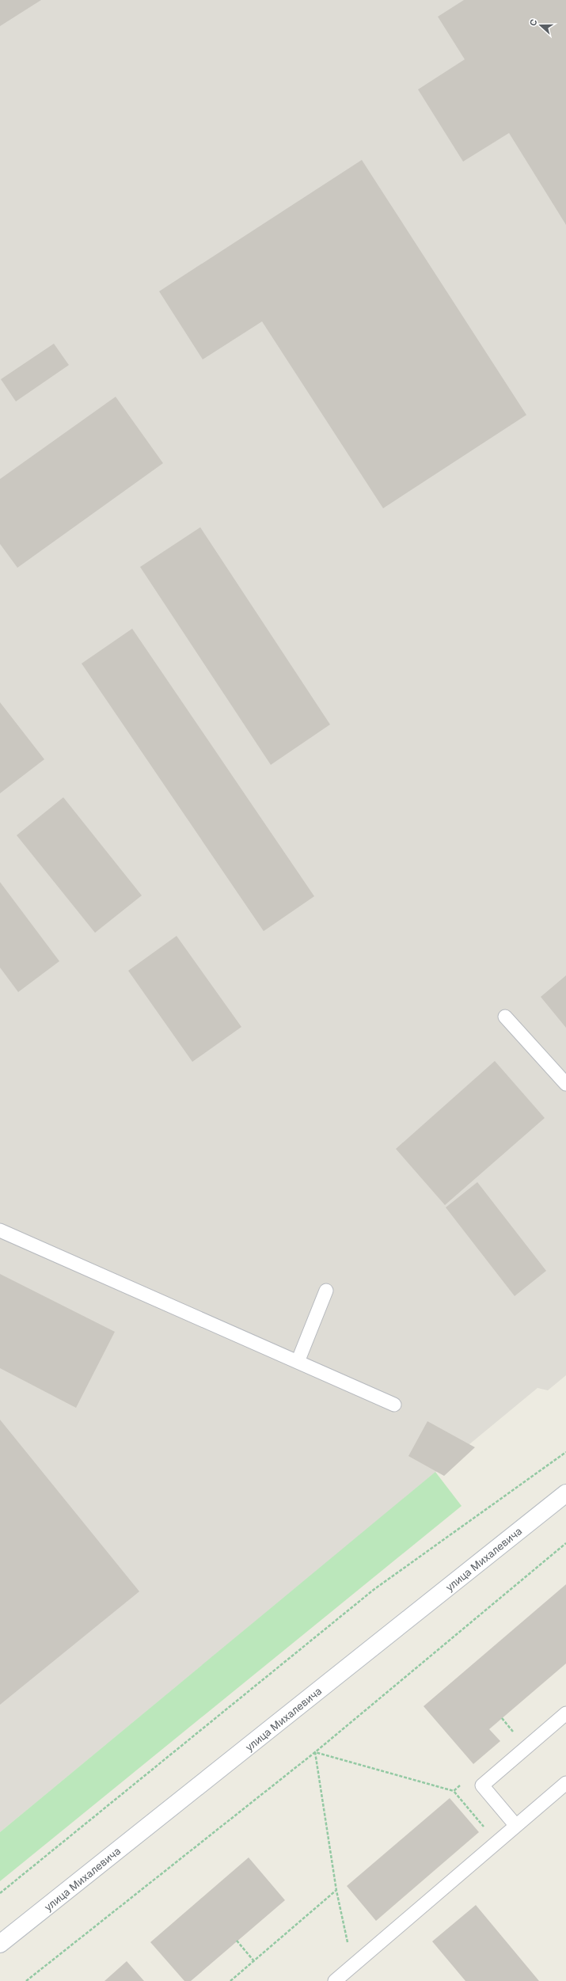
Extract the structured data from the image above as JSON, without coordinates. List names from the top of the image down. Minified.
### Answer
{"streets":{"main road":["улица Михалевича"]},"north":"left"}
